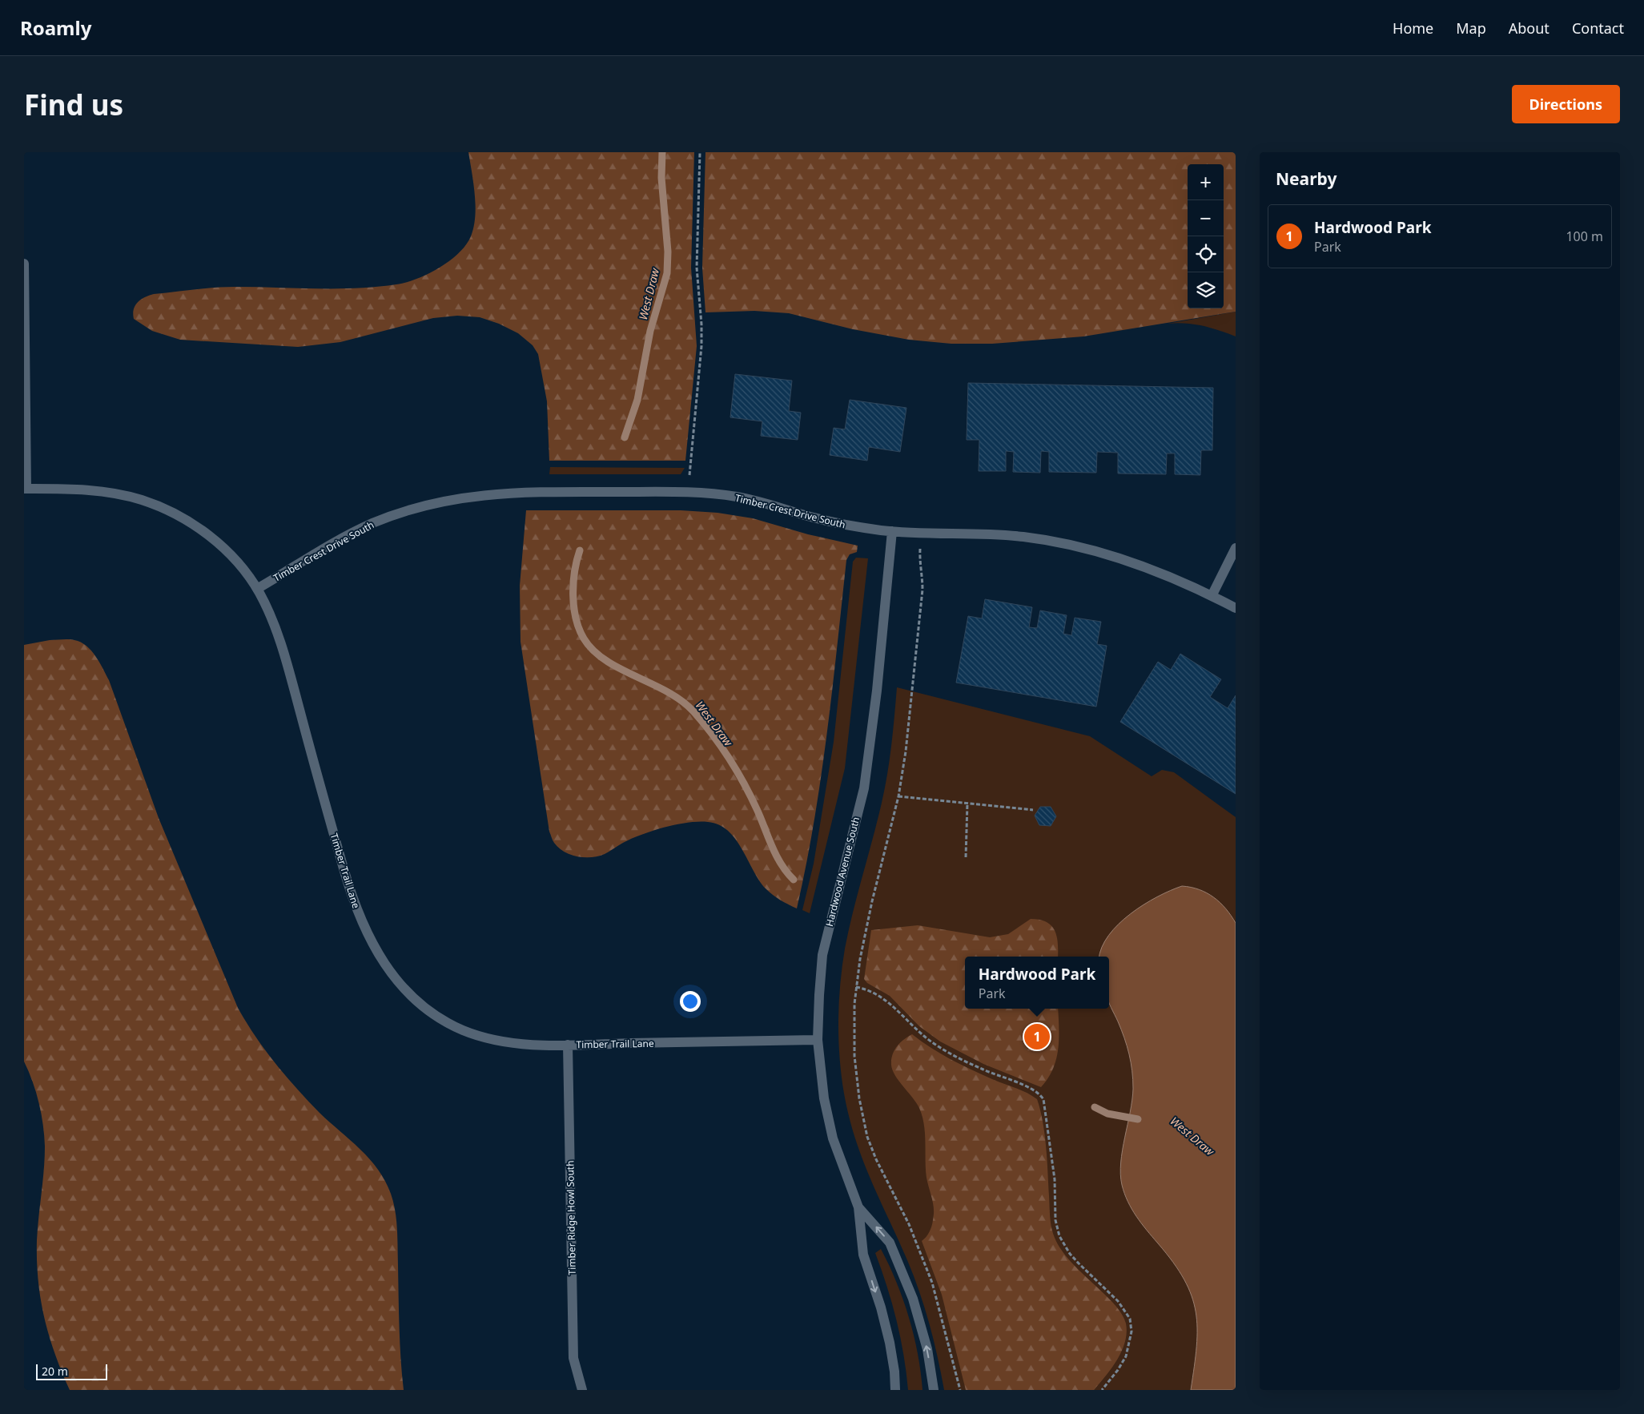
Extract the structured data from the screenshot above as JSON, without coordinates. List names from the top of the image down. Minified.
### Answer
{"streets":{"street":["Timber Crest Drive South","Timber Trail Lane","Hardwood Avenue South","Timber Ridge Howl South"]},"crossings":[["Timber Crest Drive South","Timber Trail Lane"],["Timber Crest Drive South","Hardwood Avenue South"],["Timber Trail Lane","Hardwood Avenue South"],["Timber Trail Lane","Timber Ridge Howl South"]],"water":["West Draw"],"scale_bar":"20 m","page":{"header":"Roamly","nav":["Home","Map","About","Contact"],"buttons":"Directions","title":"Find us","heading":"Nearby","map_buttons":["+","−"],"list":[{"mark":"1","name":"Hardwood Park","note":"Park","value":"100 m"}],"popup":["Hardwood Park","Park"],"pins":"1","scale":"20 m"}}
